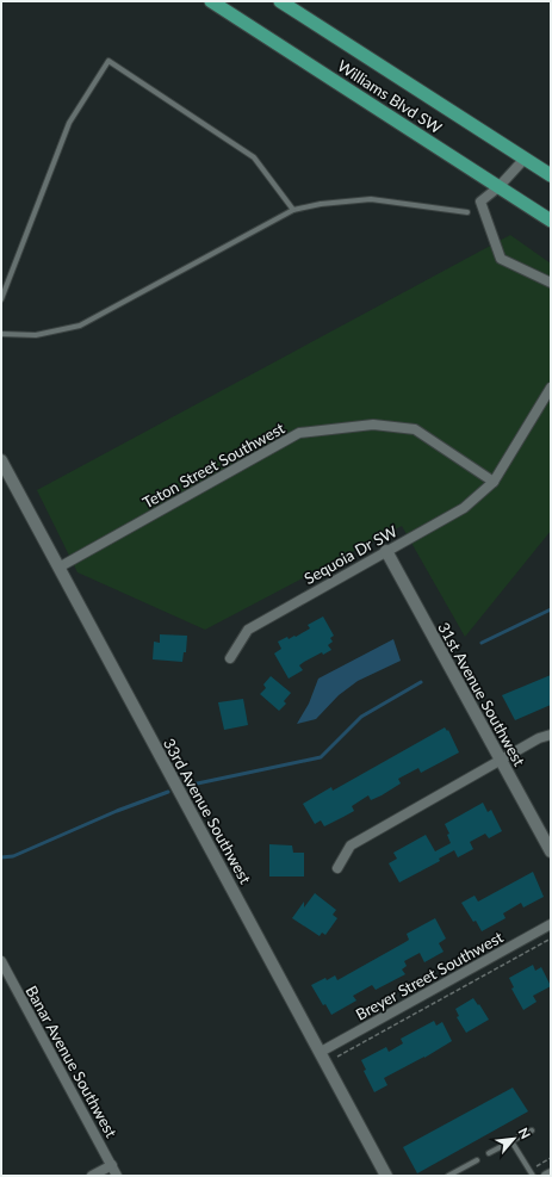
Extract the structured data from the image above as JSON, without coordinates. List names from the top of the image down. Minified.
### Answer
{"streets":{"main road":["Williams Blvd SW"],"street":["Teton Street Southwest","Sequoia Dr SW","31st Avenue Southwest","33rd Avenue Southwest","Breyer Street Southwest","Banar Avenue Southwest"]},"crossings":[["Teton Street Southwest","Sequoia Dr SW"],["Teton Street Southwest","33rd Avenue Southwest"],["Sequoia Dr SW","31st Avenue Southwest"],["33rd Avenue Southwest","Breyer Street Southwest"]],"north":"top right"}
